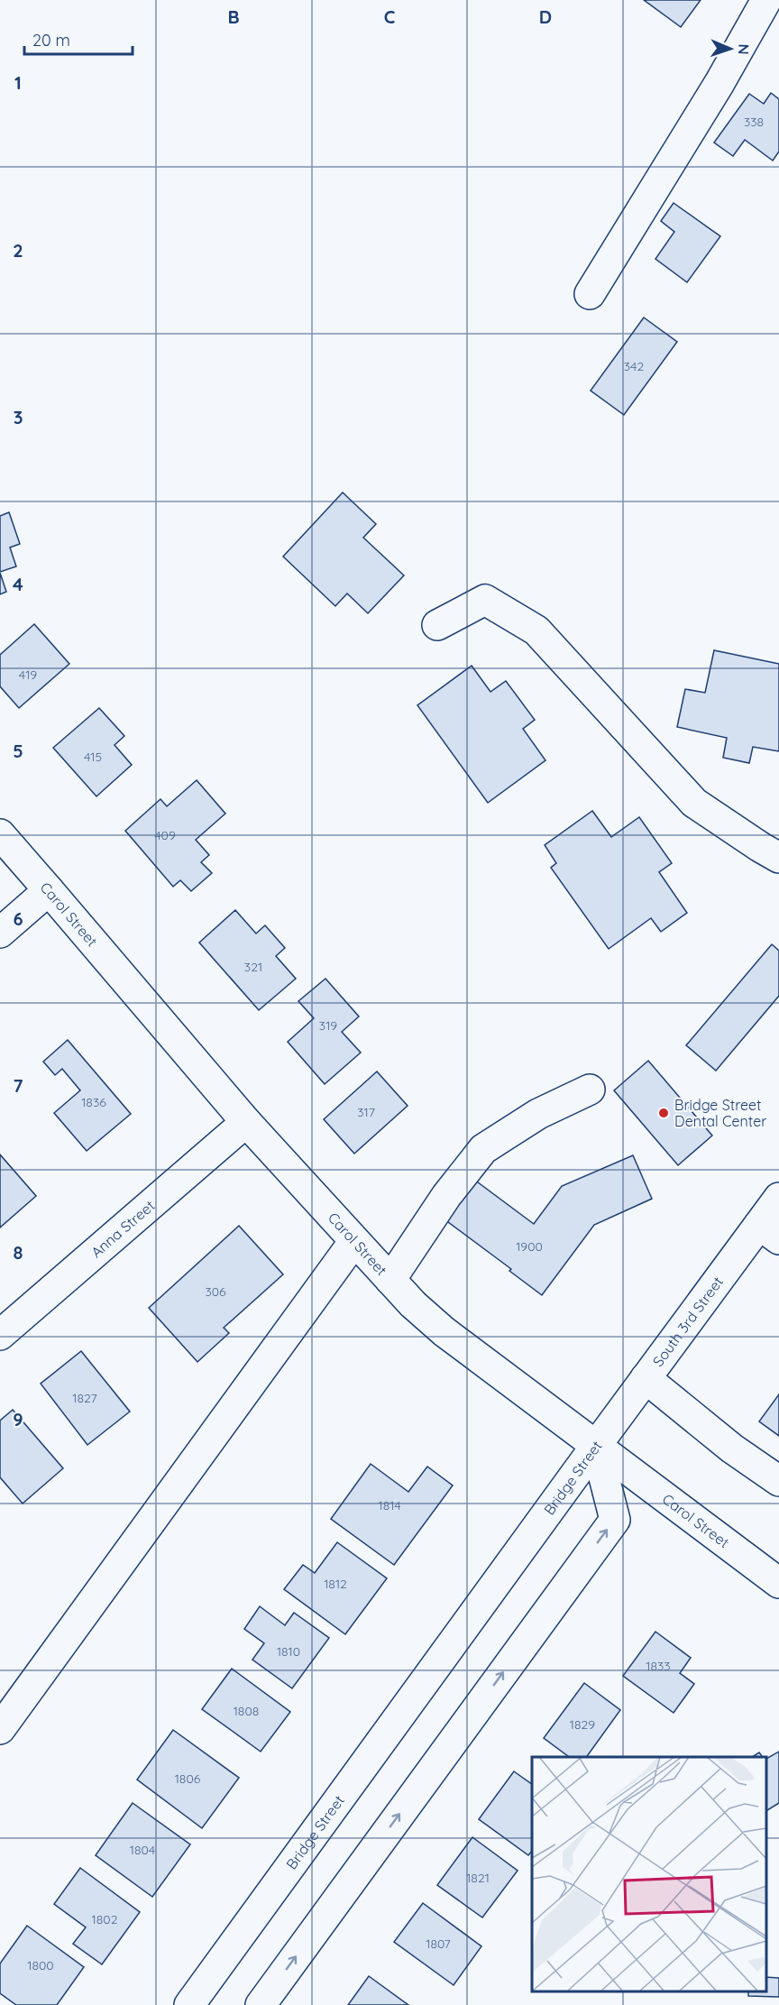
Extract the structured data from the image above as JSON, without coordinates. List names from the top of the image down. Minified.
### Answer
{"streets":{"street":["Carol Street","Anna Street","South 3rd Street","Bridge Street"]},"crossings":[["Carol Street","Anna Street"],["Carol Street","South 3rd Street"],["Carol Street","Bridge Street"],["South 3rd Street","Bridge Street"]],"places":["Bridge Street Dental Center"],"house_numbers":["338","342","419","415","409","321","319","1836","317","1900","306","1827","1814","1812","1810","1833","1808","1829","1806","1804","1821","1802","1807","1800"],"scale_bar":"20 m","north":"right","grid":{"columns":["B","C","D"],"rows":["1","2","3","4","5","6","7","8","9"]}}
